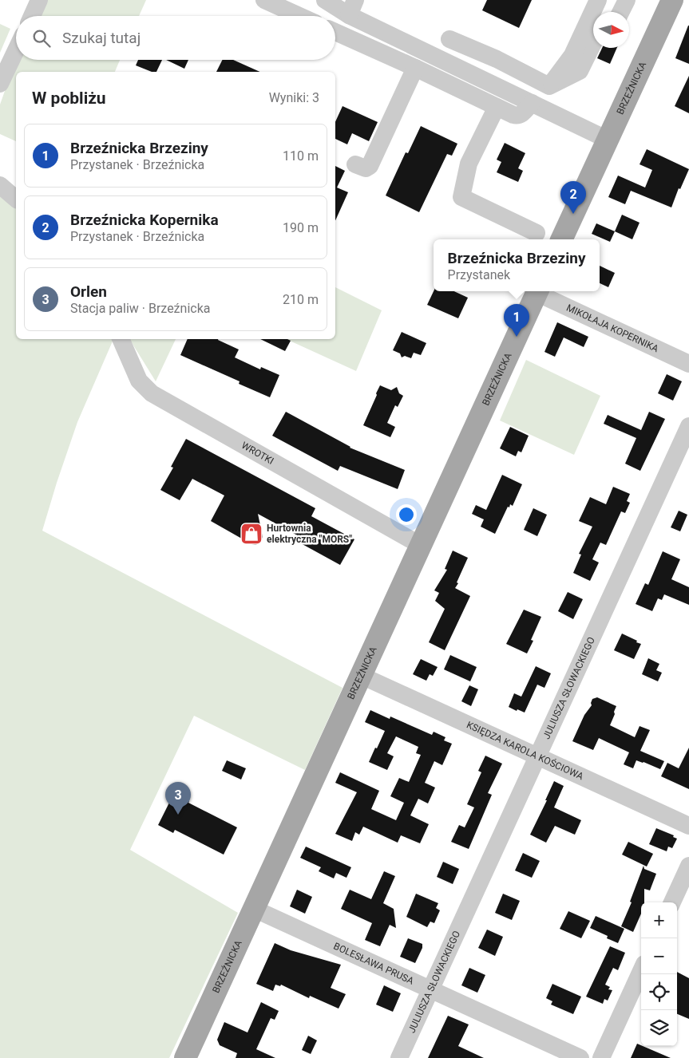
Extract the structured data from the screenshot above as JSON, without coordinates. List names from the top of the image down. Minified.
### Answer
{"streets":{"main road":["BRZEŹNICKA"],"street":["MIKOŁAJA KOPERNIKA","WROTKI","JULIUSZA SŁOWACKIEGO","KSIĘDZA KAROLA KOŚCIOWA","BOLESŁAWA PRUSA"]},"crossings":[["BRZEŹNICKA","WROTKI"],["BRZEŹNICKA","KSIĘDZA KAROLA KOŚCIOWA"],["BRZEŹNICKA","BOLESŁAWA PRUSA"],["JULIUSZA SŁOWACKIEGO","KSIĘDZA KAROLA KOŚCIOWA"],["JULIUSZA SŁOWACKIEGO","BOLESŁAWA PRUSA"]],"places":{"shop":["Hurtownia elektryczna \"MORS\""]},"north":"right","page":{"search":"Szukaj tutaj","heading":["W pobliżu","Wyniki: 3"],"list":[{"mark":"1","name":"Brzeźnicka Brzeziny","note":"Przystanek · Brzeźnicka","value":"110 m"},{"mark":"2","name":"Brzeźnicka Kopernika","note":"Przystanek · Brzeźnicka","value":"190 m"},{"mark":"3","name":"Orlen","note":"Stacja paliw · Brzeźnicka","value":"210 m"}],"pins":["2","1","3"],"popup":["Brzeźnicka Brzeziny","Przystanek"],"map_buttons":["+","−"]}}
